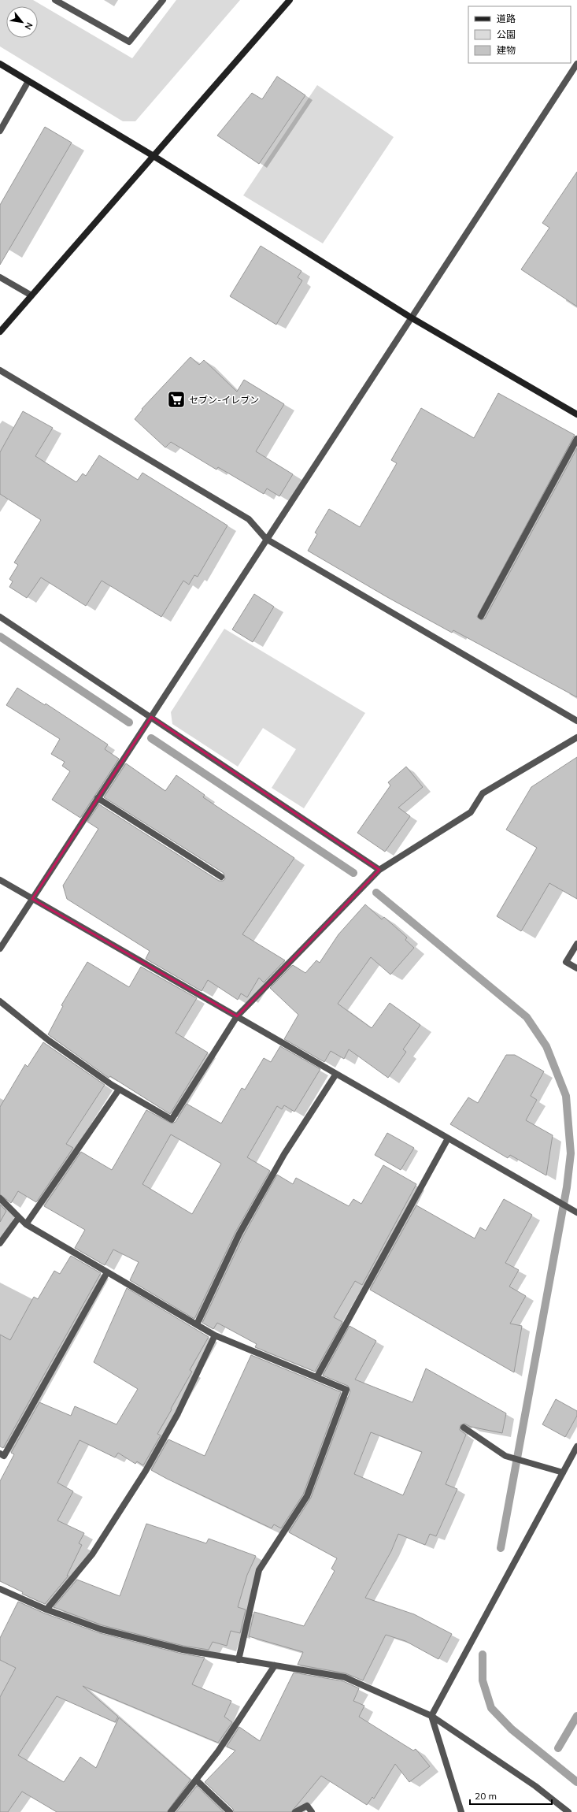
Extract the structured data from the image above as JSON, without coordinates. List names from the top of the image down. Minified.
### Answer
{"places":{"supermarket":["セブン-イレブン"]},"legend":["道路","公園","建物"],"scale_bar":"20 m","north":"bottom right"}
